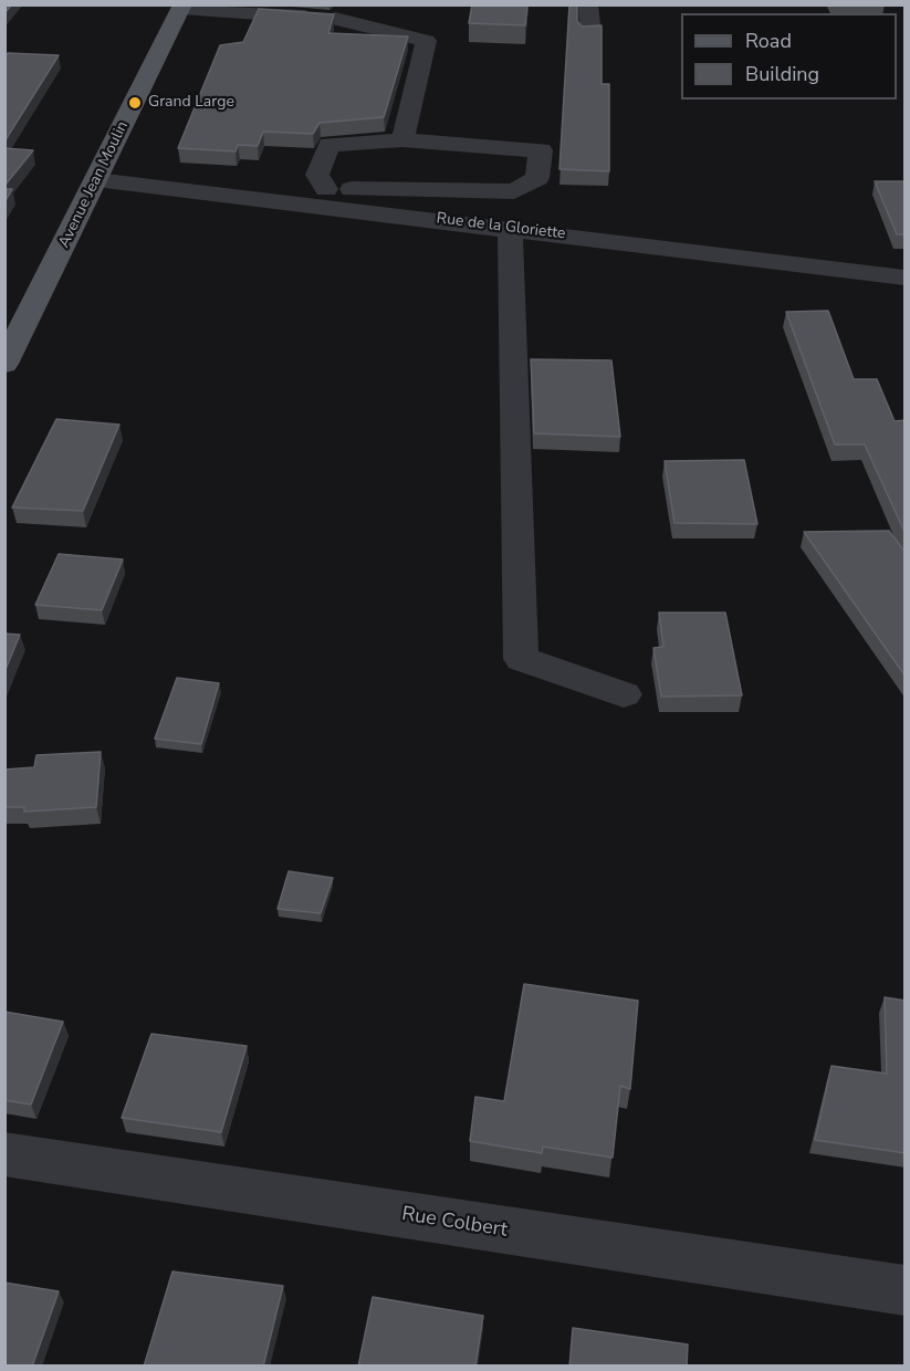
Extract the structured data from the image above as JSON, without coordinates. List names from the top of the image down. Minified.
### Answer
{"streets":{"main road":["Avenue Jean Moulin"],"street":["Rue de la Gloriette","Rue Colbert"]},"crossings":[["Avenue Jean Moulin","Rue de la Gloriette"]],"places":["Grand Large"],"legend":["Road","Building"]}
